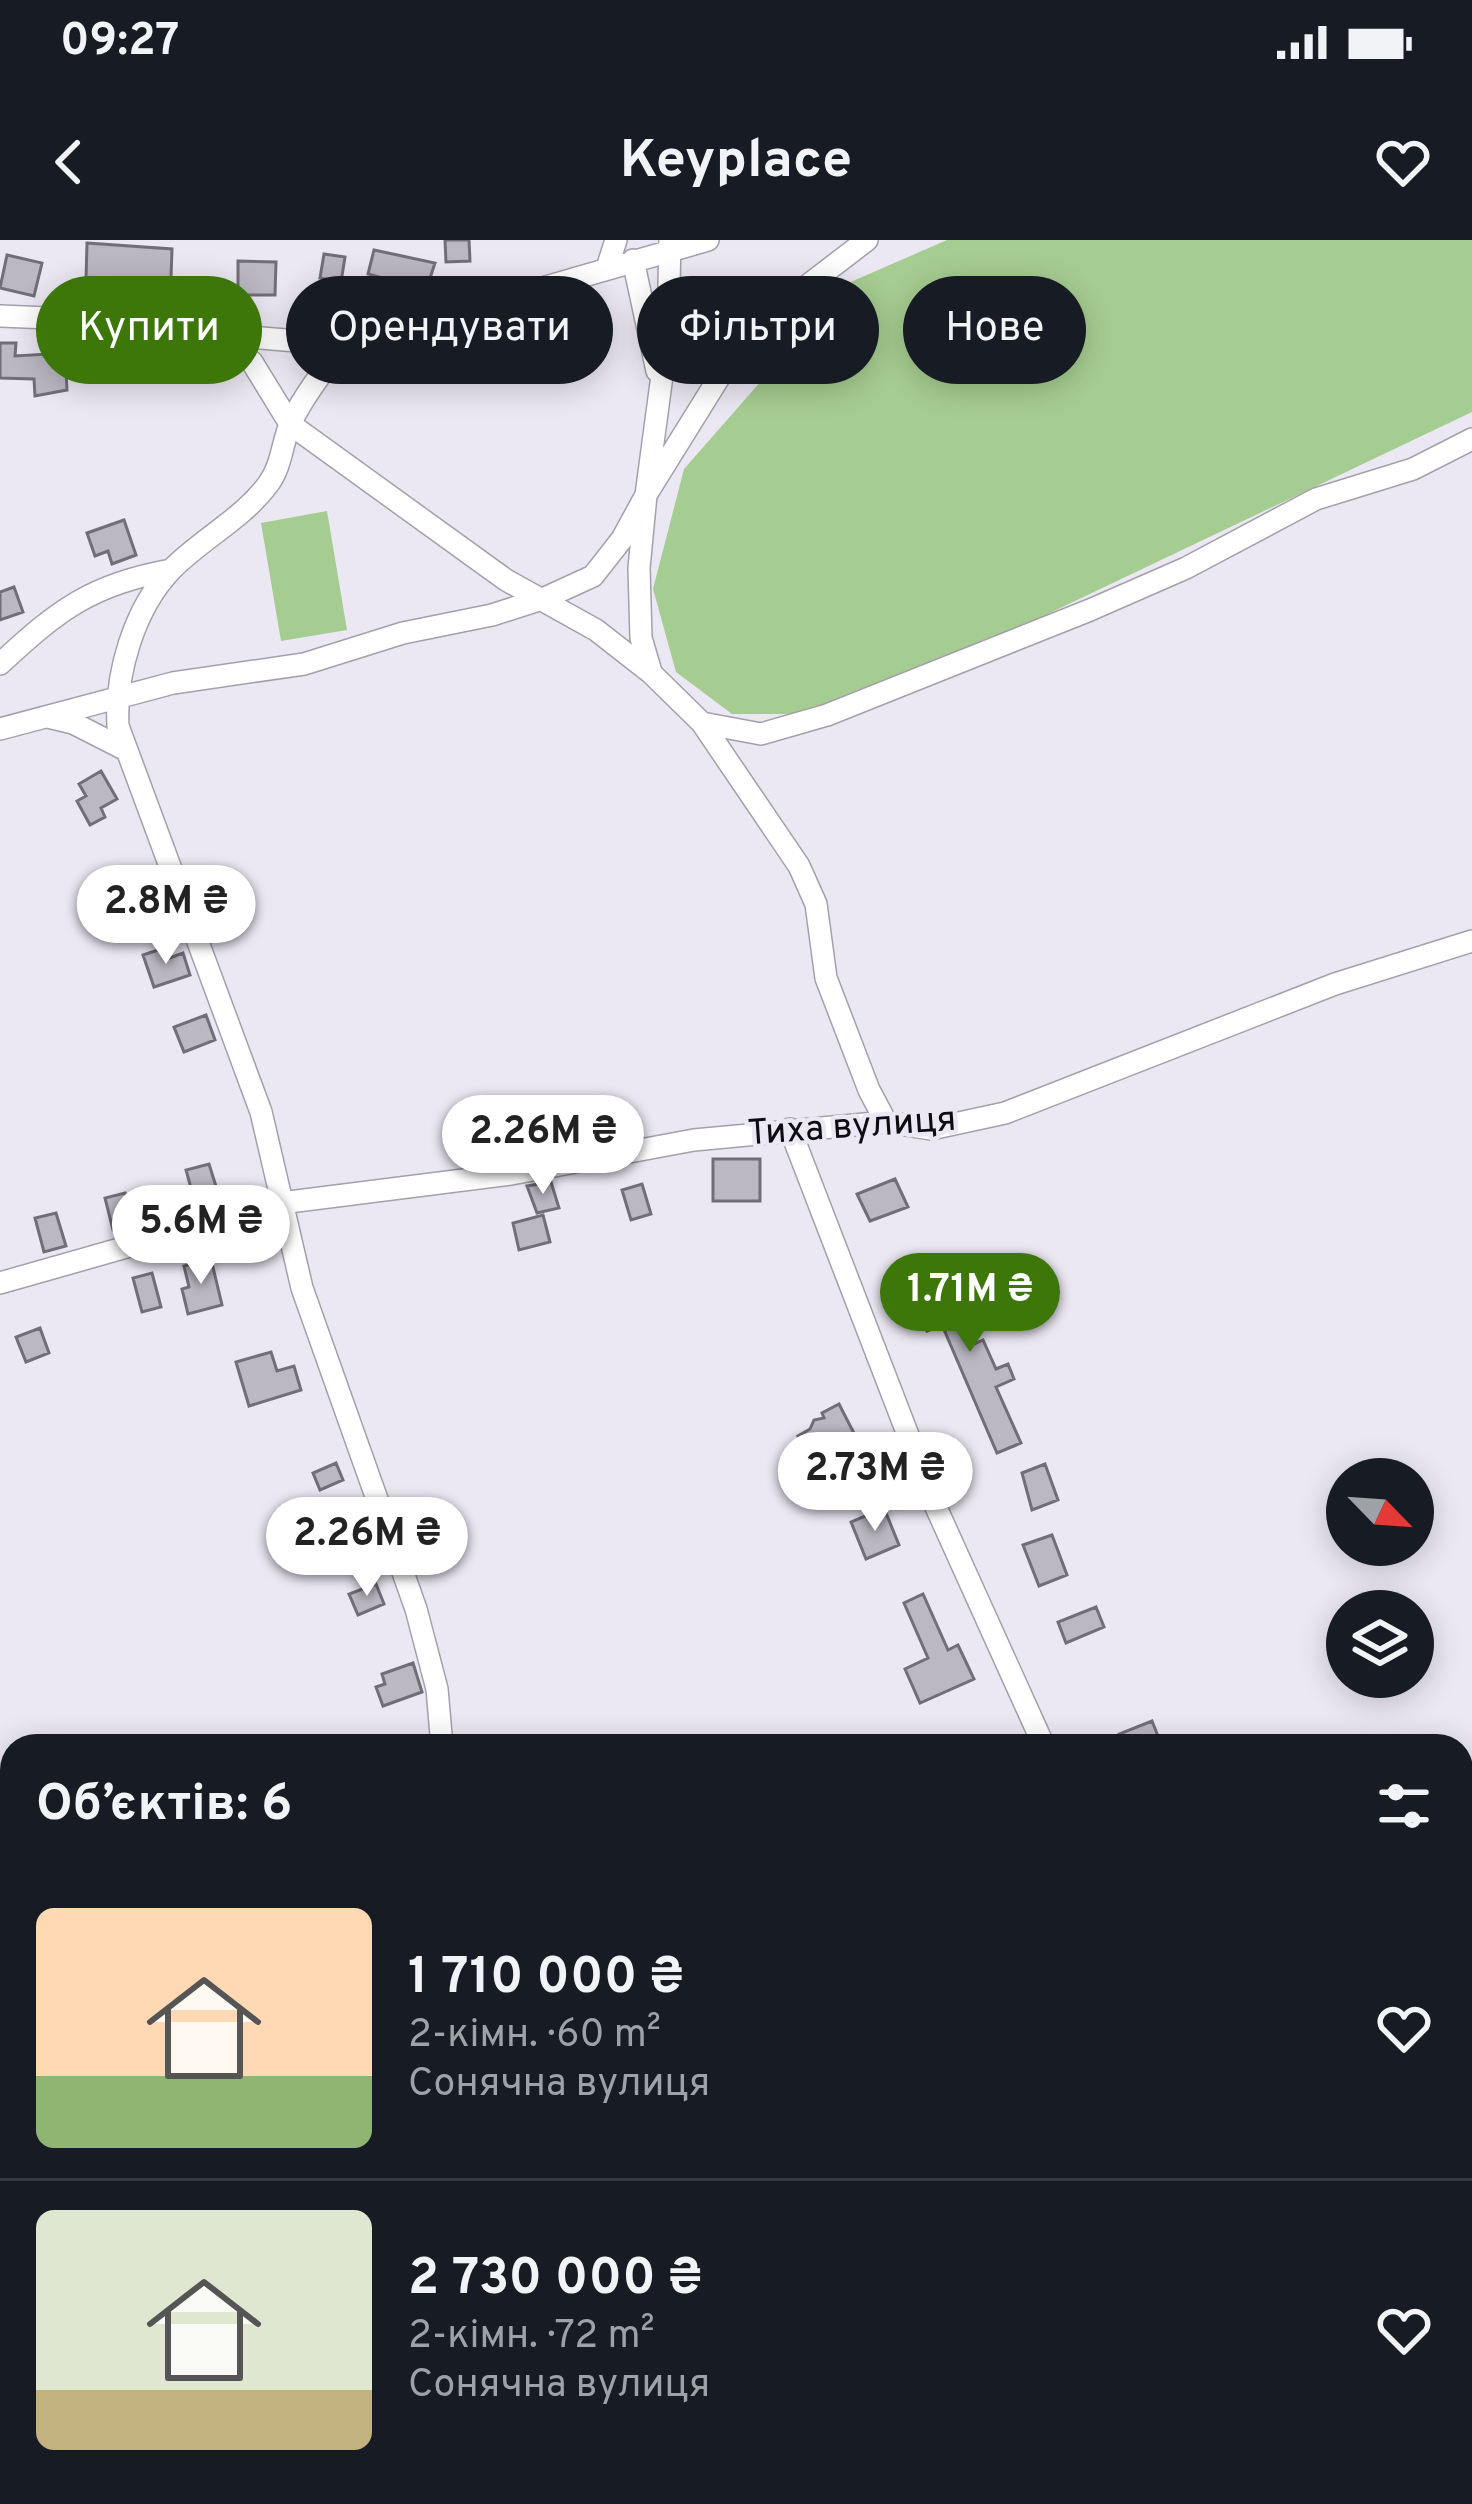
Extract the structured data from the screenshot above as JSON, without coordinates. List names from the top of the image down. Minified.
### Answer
{"streets":{"street":["Тиха вулиця"]},"north":"bottom right","page":{"status":"09:27","header":"Keyplace","chip":["Купити","Орендувати","Фільтри","Нове"],"price":["2.8M ₴","2.26M ₴","5.6M ₴","1.71M ₴","2.73M ₴","2.26M ₴"],"heading":"Об’єктів: 6","list":[{"name":"1 710 000 ₴","note":"2-кімн. · 60 m² · Сонячна вулиця"},{"name":"2 730 000 ₴","note":"2-кімн. · 72 m² · Сонячна вулиця"}]}}
